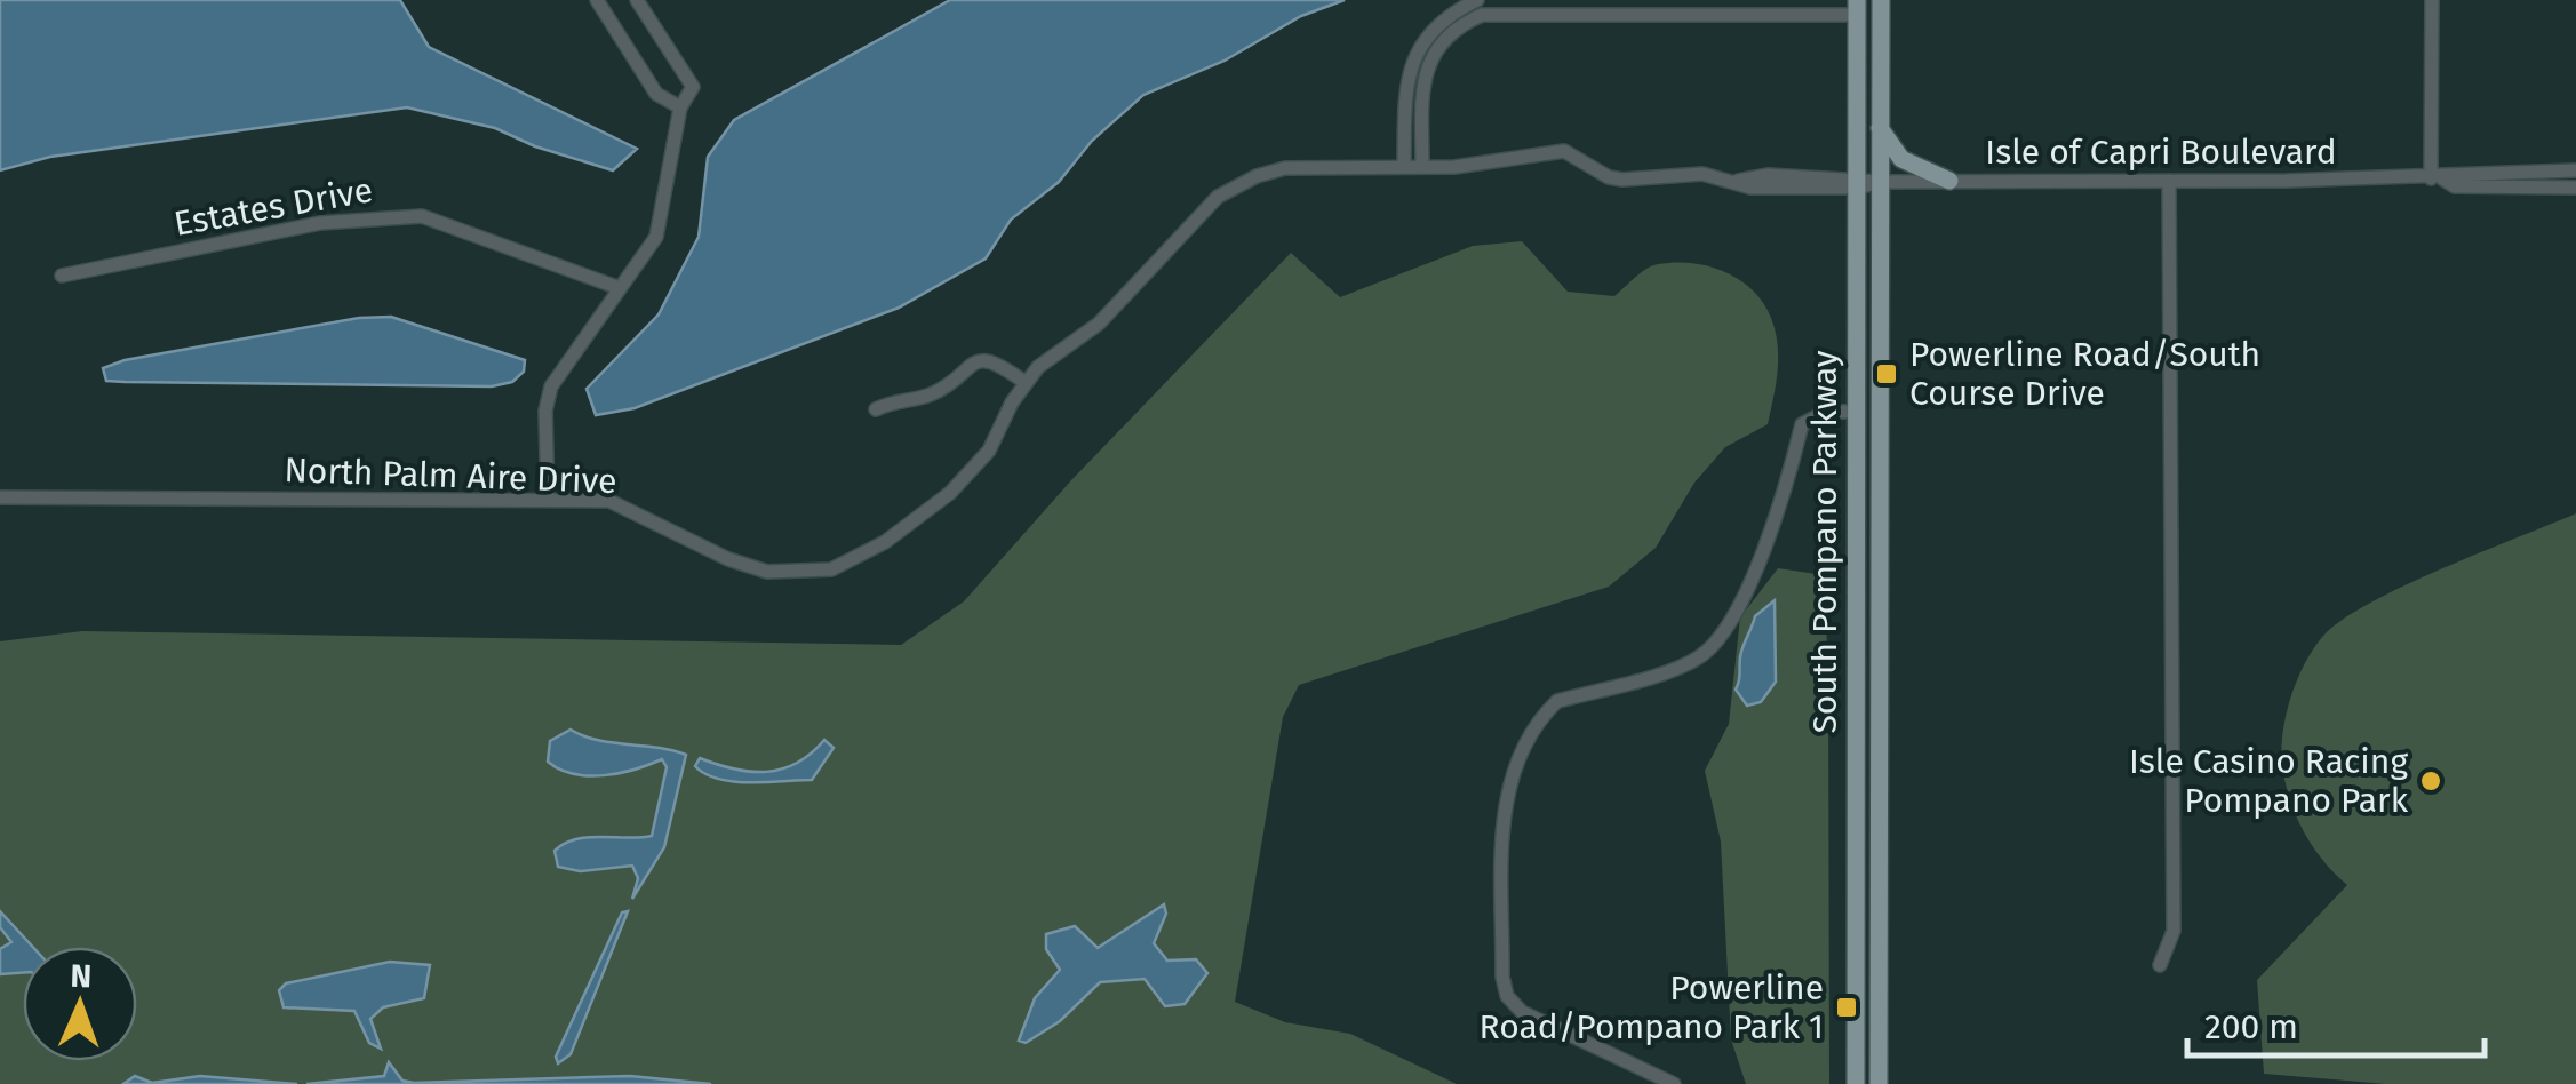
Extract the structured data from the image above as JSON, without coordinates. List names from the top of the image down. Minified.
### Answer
{"streets":{"main road":["South Pompano Parkway"],"street":["Isle of Capri Boulevard","Estates Drive","North Palm Aire Drive"]},"crossings":[["Isle of Capri Boulevard","North Palm Aire Drive"],["Isle of Capri Boulevard","South Pompano Parkway"],["North Palm Aire Drive","South Pompano Parkway"]],"places":{"transit":["Powerline Road/South Course Drive","Powerline Road/Pompano Park 1"],"other":["Isle Casino Racing Pompano Park"]},"scale_bar":"200 m","north":"top"}
